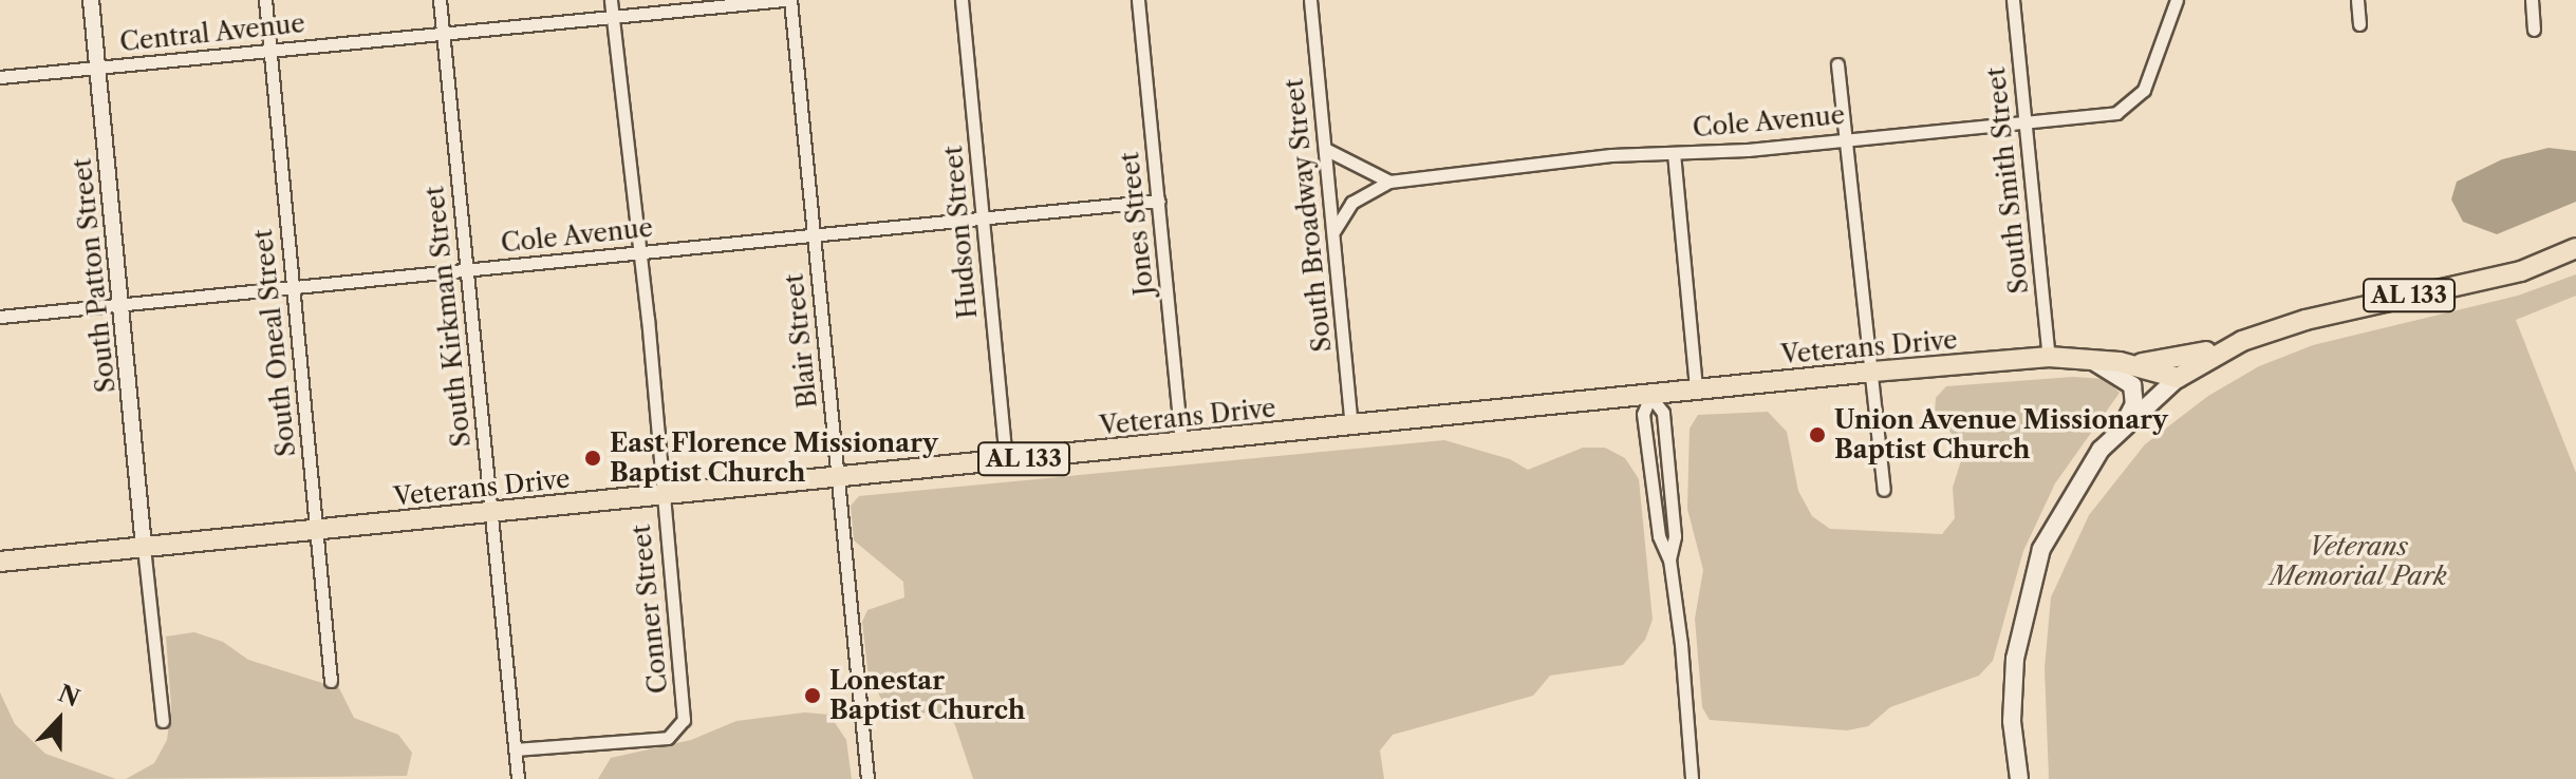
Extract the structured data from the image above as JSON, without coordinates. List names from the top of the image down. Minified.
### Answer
{"streets":{"main road":["AL 133","Veterans Drive"],"street":["Central Avenue","Cole Avenue","South Smith Street","South Broadway Street","Jones Street","Hudson Street","South Patton Street","South Kirkman Street","Blair Street","South Oneal Street","Conner Street"]},"crossings":[["Central Avenue","South Patton Street"],["Central Avenue","South Kirkman Street"],["Central Avenue","South Oneal Street"],["Central Avenue","Conner Street"],["Cole Avenue","South Smith Street"],["Cole Avenue","South Broadway Street"],["Cole Avenue","Jones Street"],["Cole Avenue","Hudson Street"],["Cole Avenue","South Patton Street"],["Cole Avenue","South Kirkman Street"],["Cole Avenue","Blair Street"],["Cole Avenue","South Oneal Street"],["Cole Avenue","Conner Street"],["South Smith Street","Veterans Drive"],["South Broadway Street","Veterans Drive"],["Jones Street","Veterans Drive"],["Hudson Street","Veterans Drive"],["South Patton Street","Veterans Drive"],["AL 133","Veterans Drive"],["South Kirkman Street","Veterans Drive"],["South Kirkman Street","Conner Street"],["Blair Street","Veterans Drive"],["South Oneal Street","Veterans Drive"],["Veterans Drive","Conner Street"]],"parks":["Veterans Memorial Park"],"places":["Union Avenue Missionary Baptist Church","East Florence Missionary Baptist Church","Lonestar Baptist Church"],"north":"top"}
